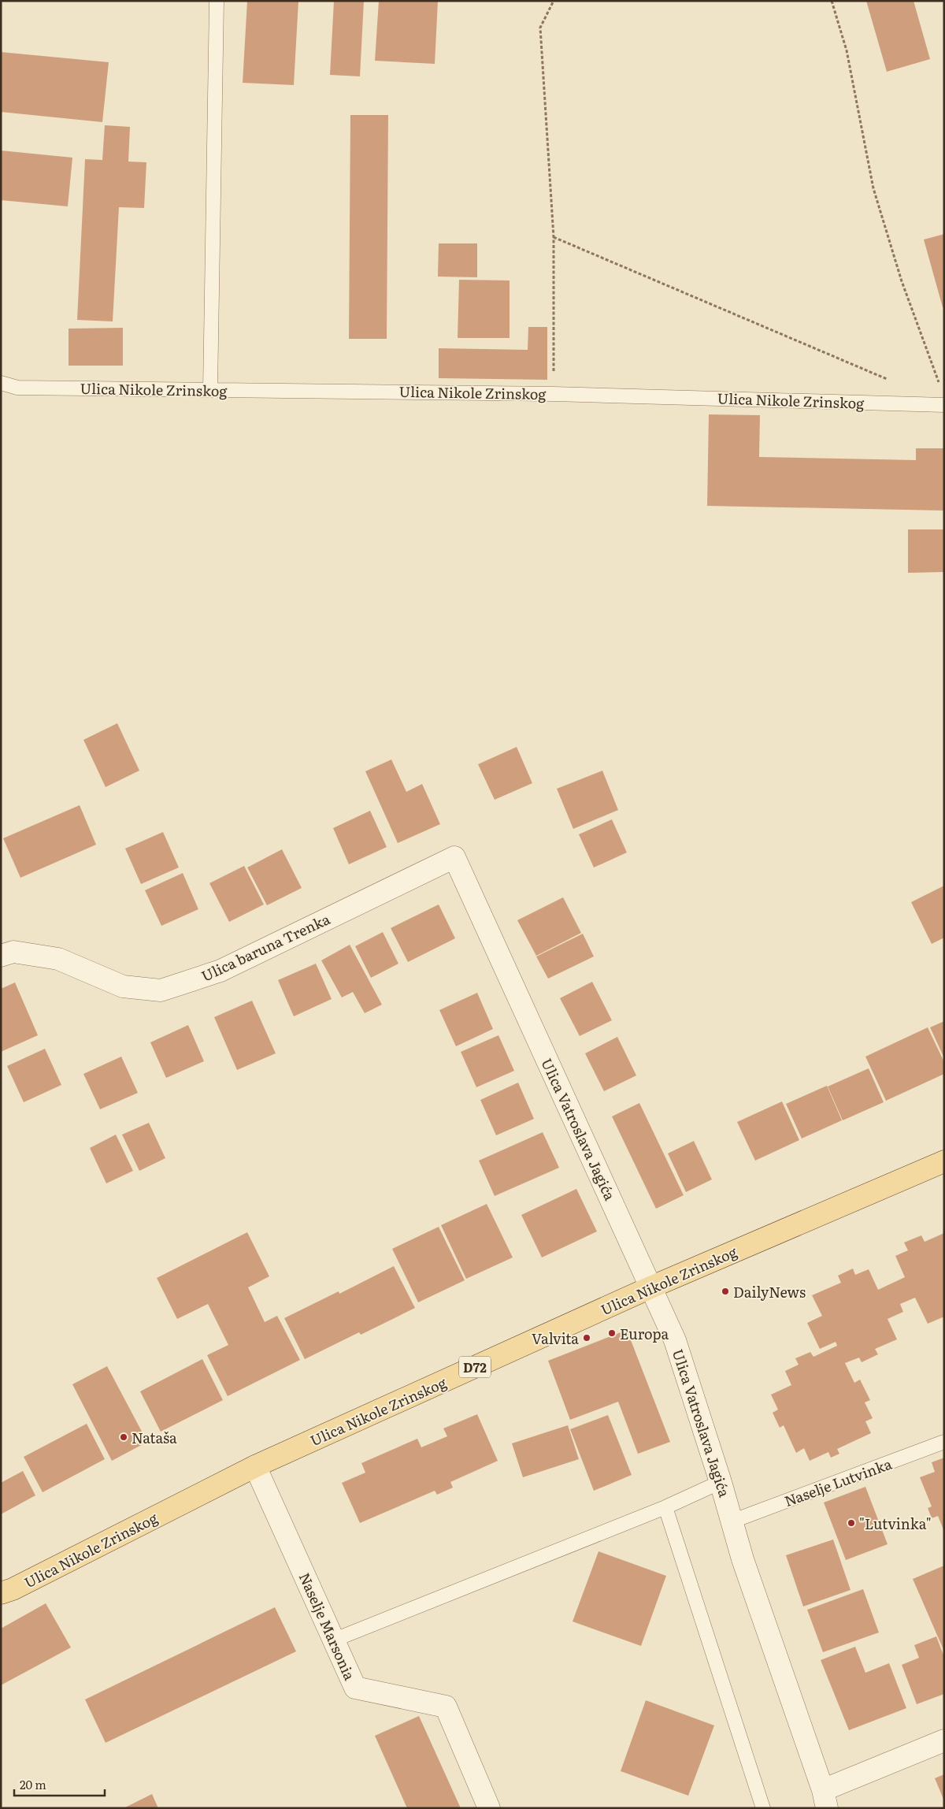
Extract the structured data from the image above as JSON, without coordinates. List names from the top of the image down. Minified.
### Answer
{"streets":{"main road":["Ulica Nikole Zrinskog","D72"],"street":["Ulica baruna Trenka","Ulica Vatroslava Jagića","Naselje Marsonia"],"lane":["Naselje Lutvinka"]},"crossings":[["Ulica Nikole Zrinskog","Ulica Vatroslava Jagića"],["Ulica Nikole Zrinskog","Naselje Marsonia"],["Ulica baruna Trenka","Ulica Vatroslava Jagića"],["Ulica Vatroslava Jagića","Naselje Lutvinka"]],"places":["DailyNews","Europa","Valvita","Nataša","\"Lutvinka\""],"scale_bar":"20 m"}
